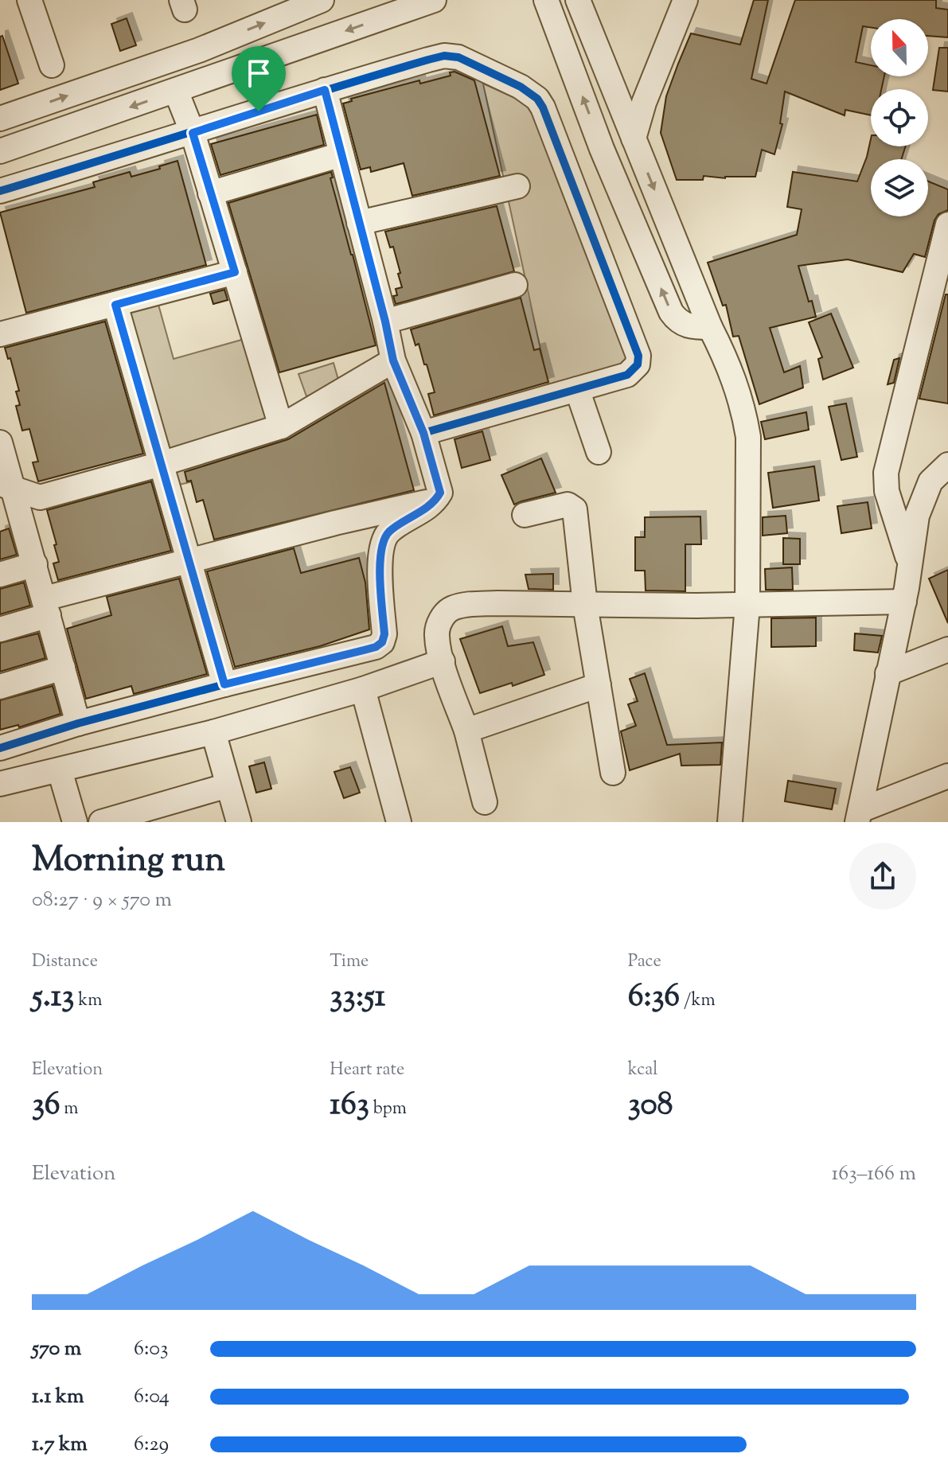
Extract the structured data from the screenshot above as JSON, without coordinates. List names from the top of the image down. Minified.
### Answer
{"north":"top","page":{"heading":["Morning run","08:27 · 9 × 570 m"],"stats":[["Distance","5.13 km"],["Time","33:51"],["Pace","6:36 /km"],["Elevation","36 m"],["Heart rate","163 bpm"],["kcal","308"]],"chart":["Elevation","163–166 m"],"list":[{"name":"570 m","note":"6:03"},{"name":"1.1 km","note":"6:04"},{"name":"1.7 km","note":"6:29"}]}}
